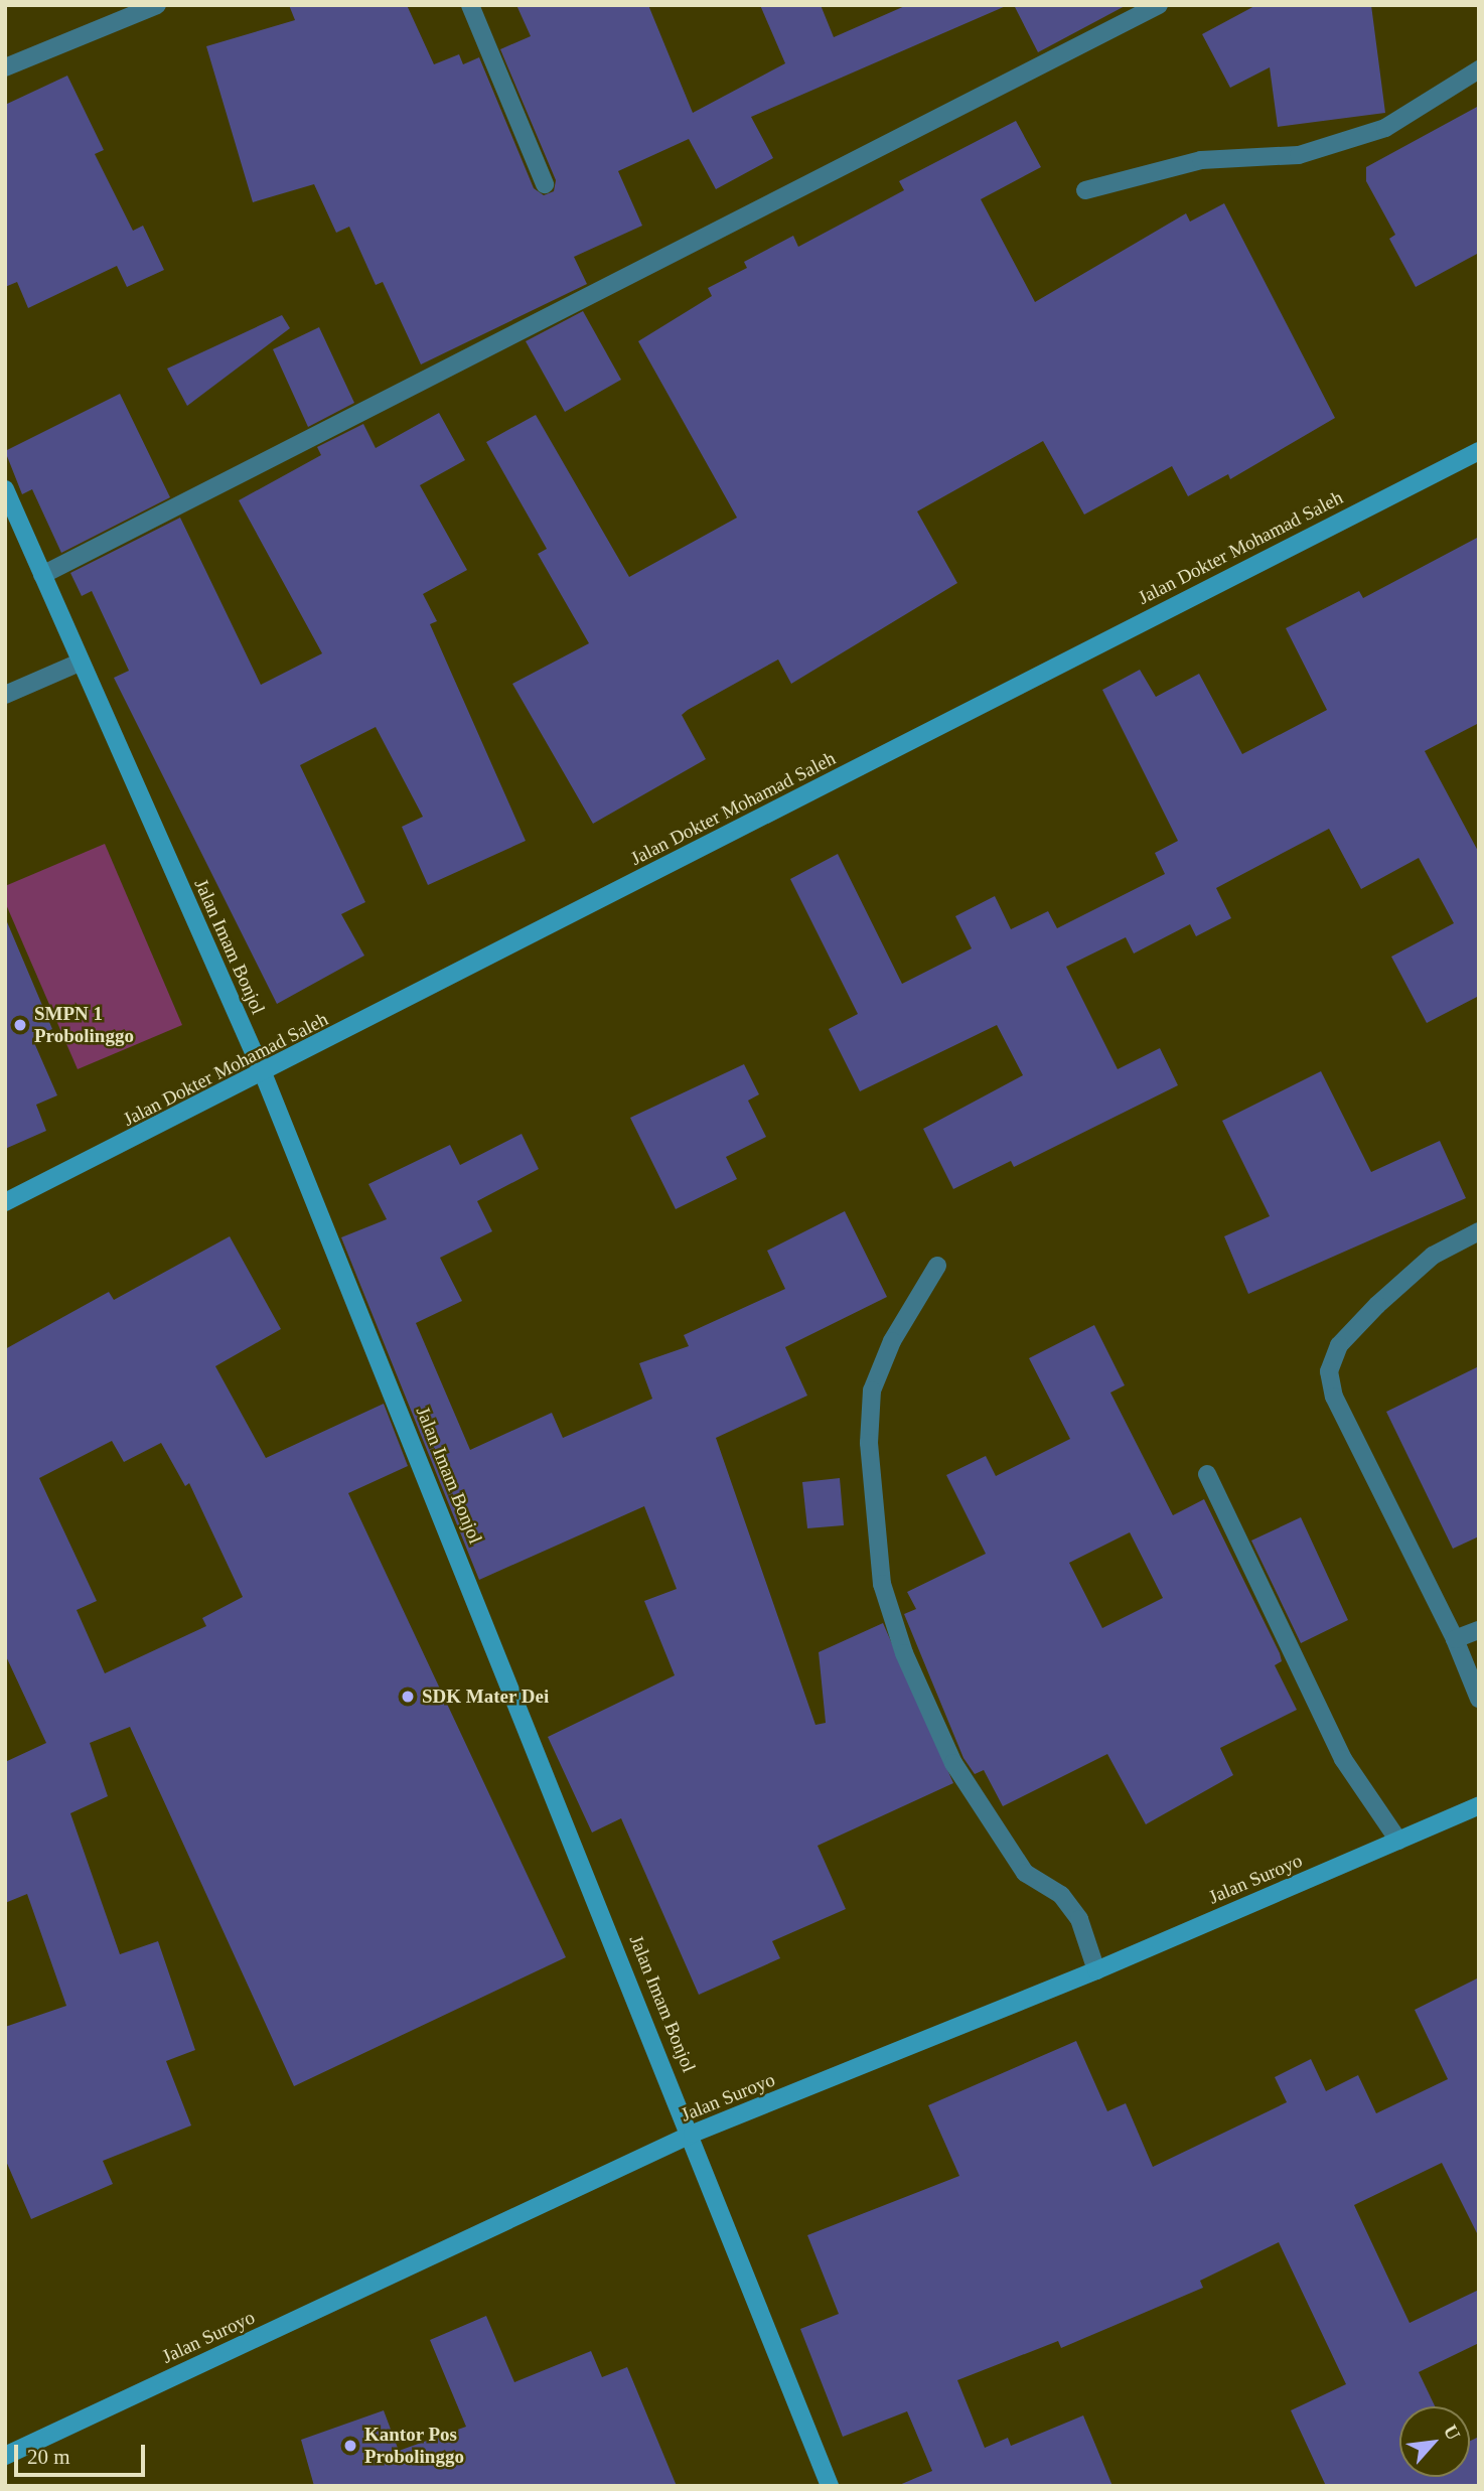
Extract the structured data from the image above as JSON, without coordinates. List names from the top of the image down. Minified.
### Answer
{"streets":{"main road":["Jalan Dokter Mohamad Saleh","Jalan Imam Bonjol","Jalan Suroyo"]},"crossings":[["Jalan Dokter Mohamad Saleh","Jalan Imam Bonjol"],["Jalan Imam Bonjol","Jalan Suroyo"]],"places":["SMPN 1 Probolinggo","SDK Mater Dei","Kantor Pos Probolinggo"],"scale_bar":"20 m","north":"top right"}
